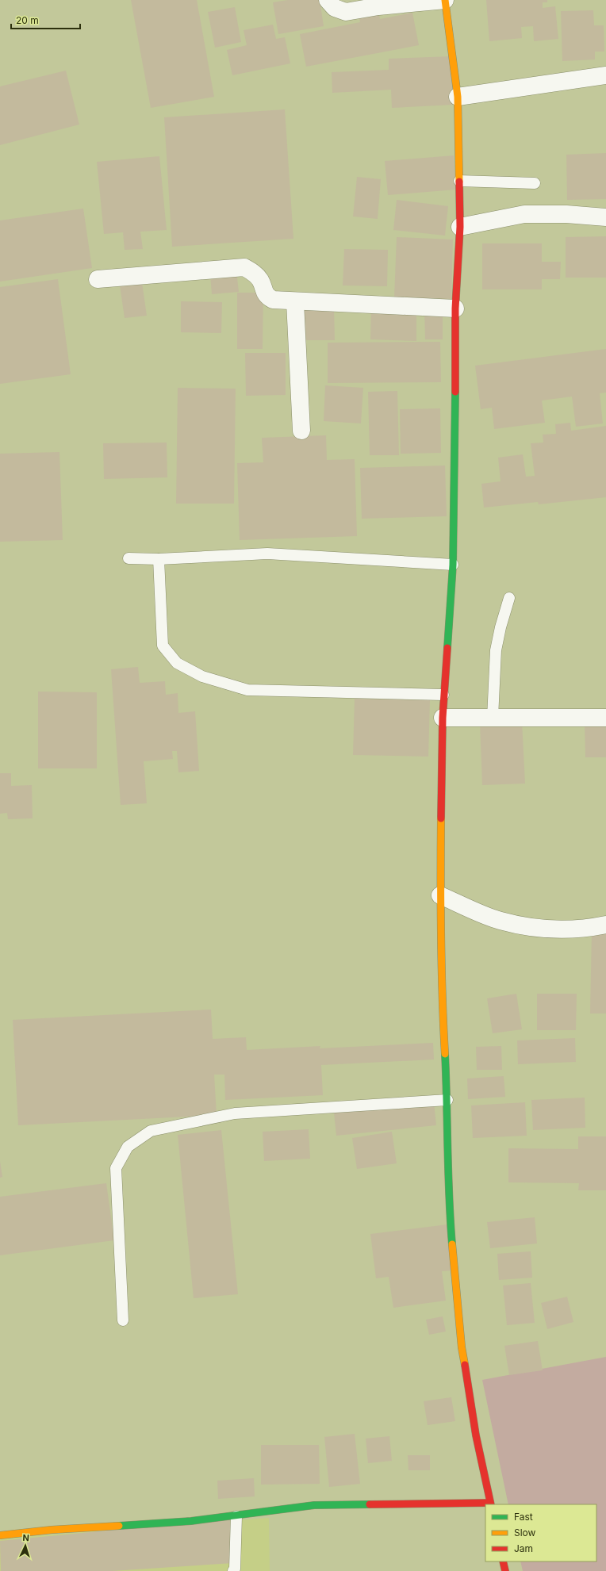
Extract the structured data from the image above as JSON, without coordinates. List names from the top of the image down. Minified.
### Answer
{"legend":["Fast","Slow","Jam"],"scale_bar":"20 m","north":"top"}
